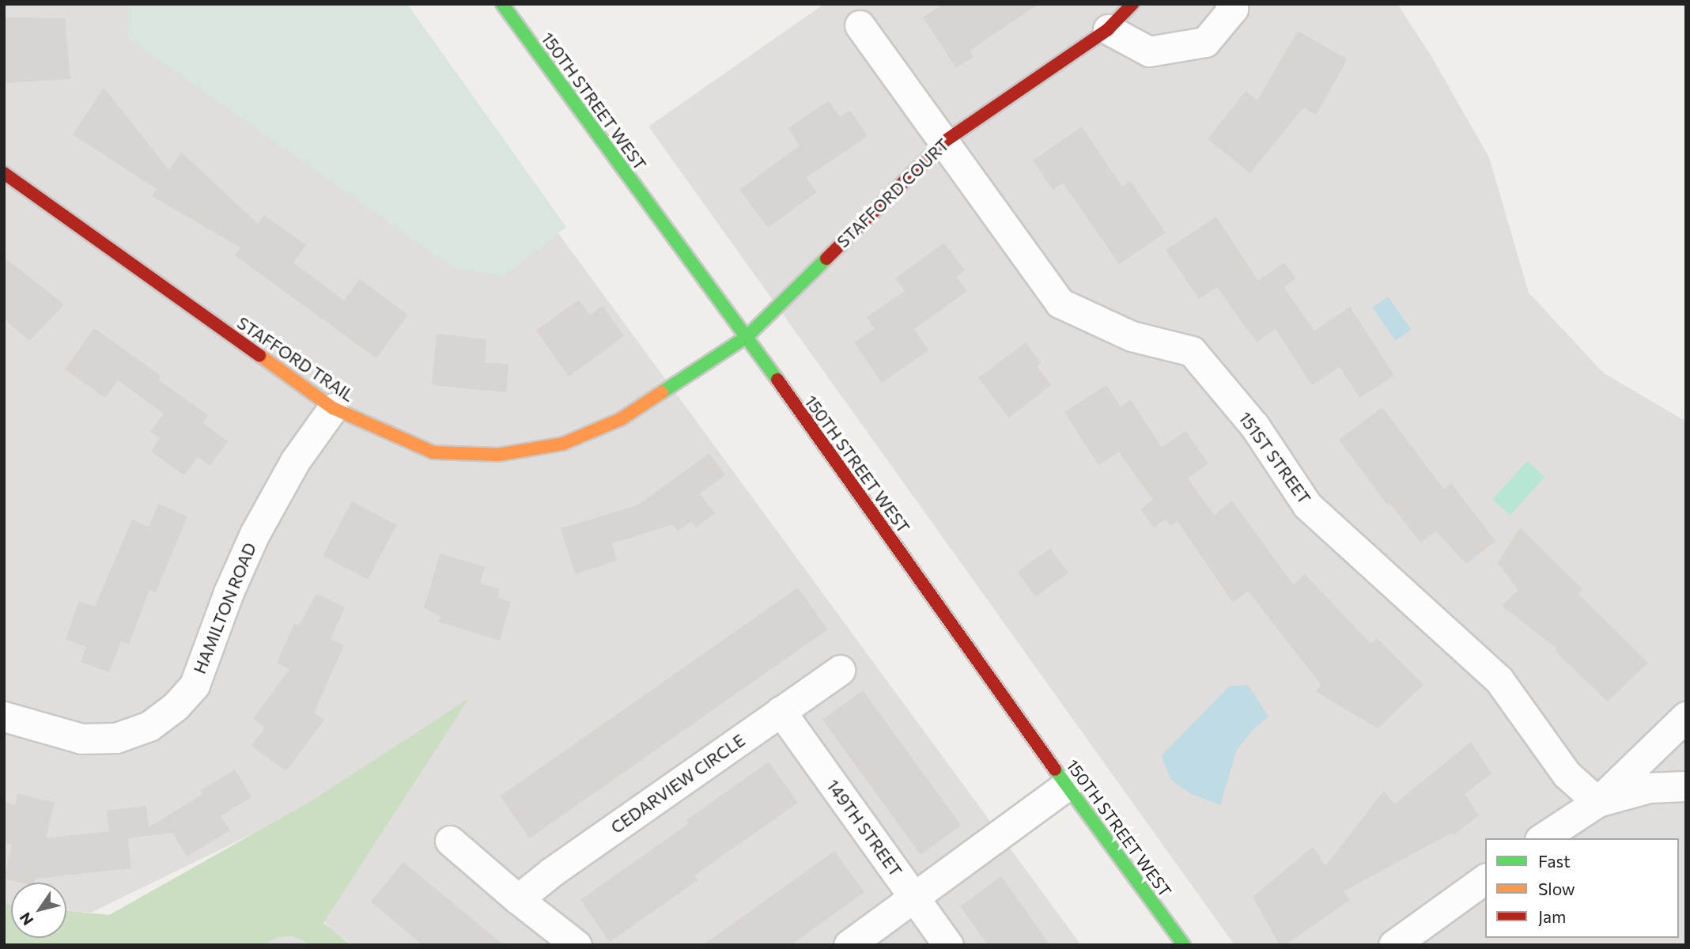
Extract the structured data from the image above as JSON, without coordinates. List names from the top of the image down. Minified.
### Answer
{"streets":{"street":["150TH STREET WEST","STAFFORD COURT","STAFFORD TRAIL","151ST STREET","HAMILTON ROAD","CEDARVIEW CIRCLE","149TH STREET"]},"crossings":[["150TH STREET WEST","STAFFORD COURT"],["150TH STREET WEST","STAFFORD TRAIL"],["STAFFORD COURT","STAFFORD TRAIL"],["STAFFORD COURT","151ST STREET"],["STAFFORD TRAIL","HAMILTON ROAD"],["CEDARVIEW CIRCLE","149TH STREET"]],"legend":["Fast","Slow","Jam"],"north":"bottom left"}
